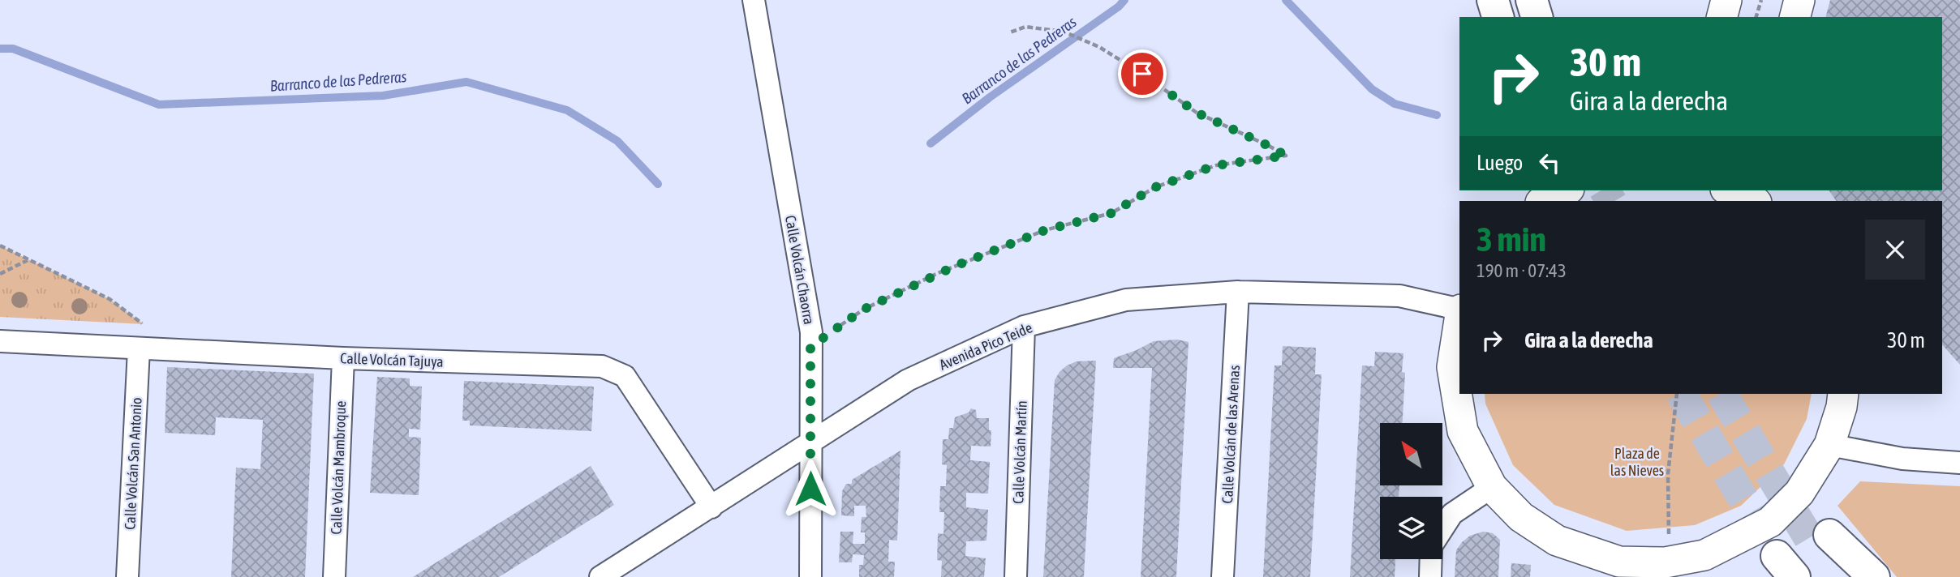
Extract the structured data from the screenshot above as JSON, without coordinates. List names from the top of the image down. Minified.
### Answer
{"streets":{"street":["Calle Volcán Chaorra","Avenida Pico Teide","Calle Volcán Tajuya","Calle Volcán de las Arenas","Calle Volcán Martín","Calle Volcán San Antonio","Calle Volcán Mambroque"]},"crossings":[["Calle Volcán Chaorra","Avenida Pico Teide"],["Avenida Pico Teide","Calle Volcán Tajuya"],["Avenida Pico Teide","Calle Volcán de las Arenas"],["Avenida Pico Teide","Calle Volcán Martín"],["Calle Volcán Tajuya","Calle Volcán San Antonio"],["Calle Volcán Tajuya","Calle Volcán Mambroque"]],"water":["Barranco de las Pedreras"],"parks":["Plaza de las Nieves"],"north":"top left","page":{"turn":["30 m","Gira a la derecha"],"then":"Luego","heading":["3 min","190 m · 07:43"],"list":[{"name":"Gira a la derecha","value":"30 m"}]}}
